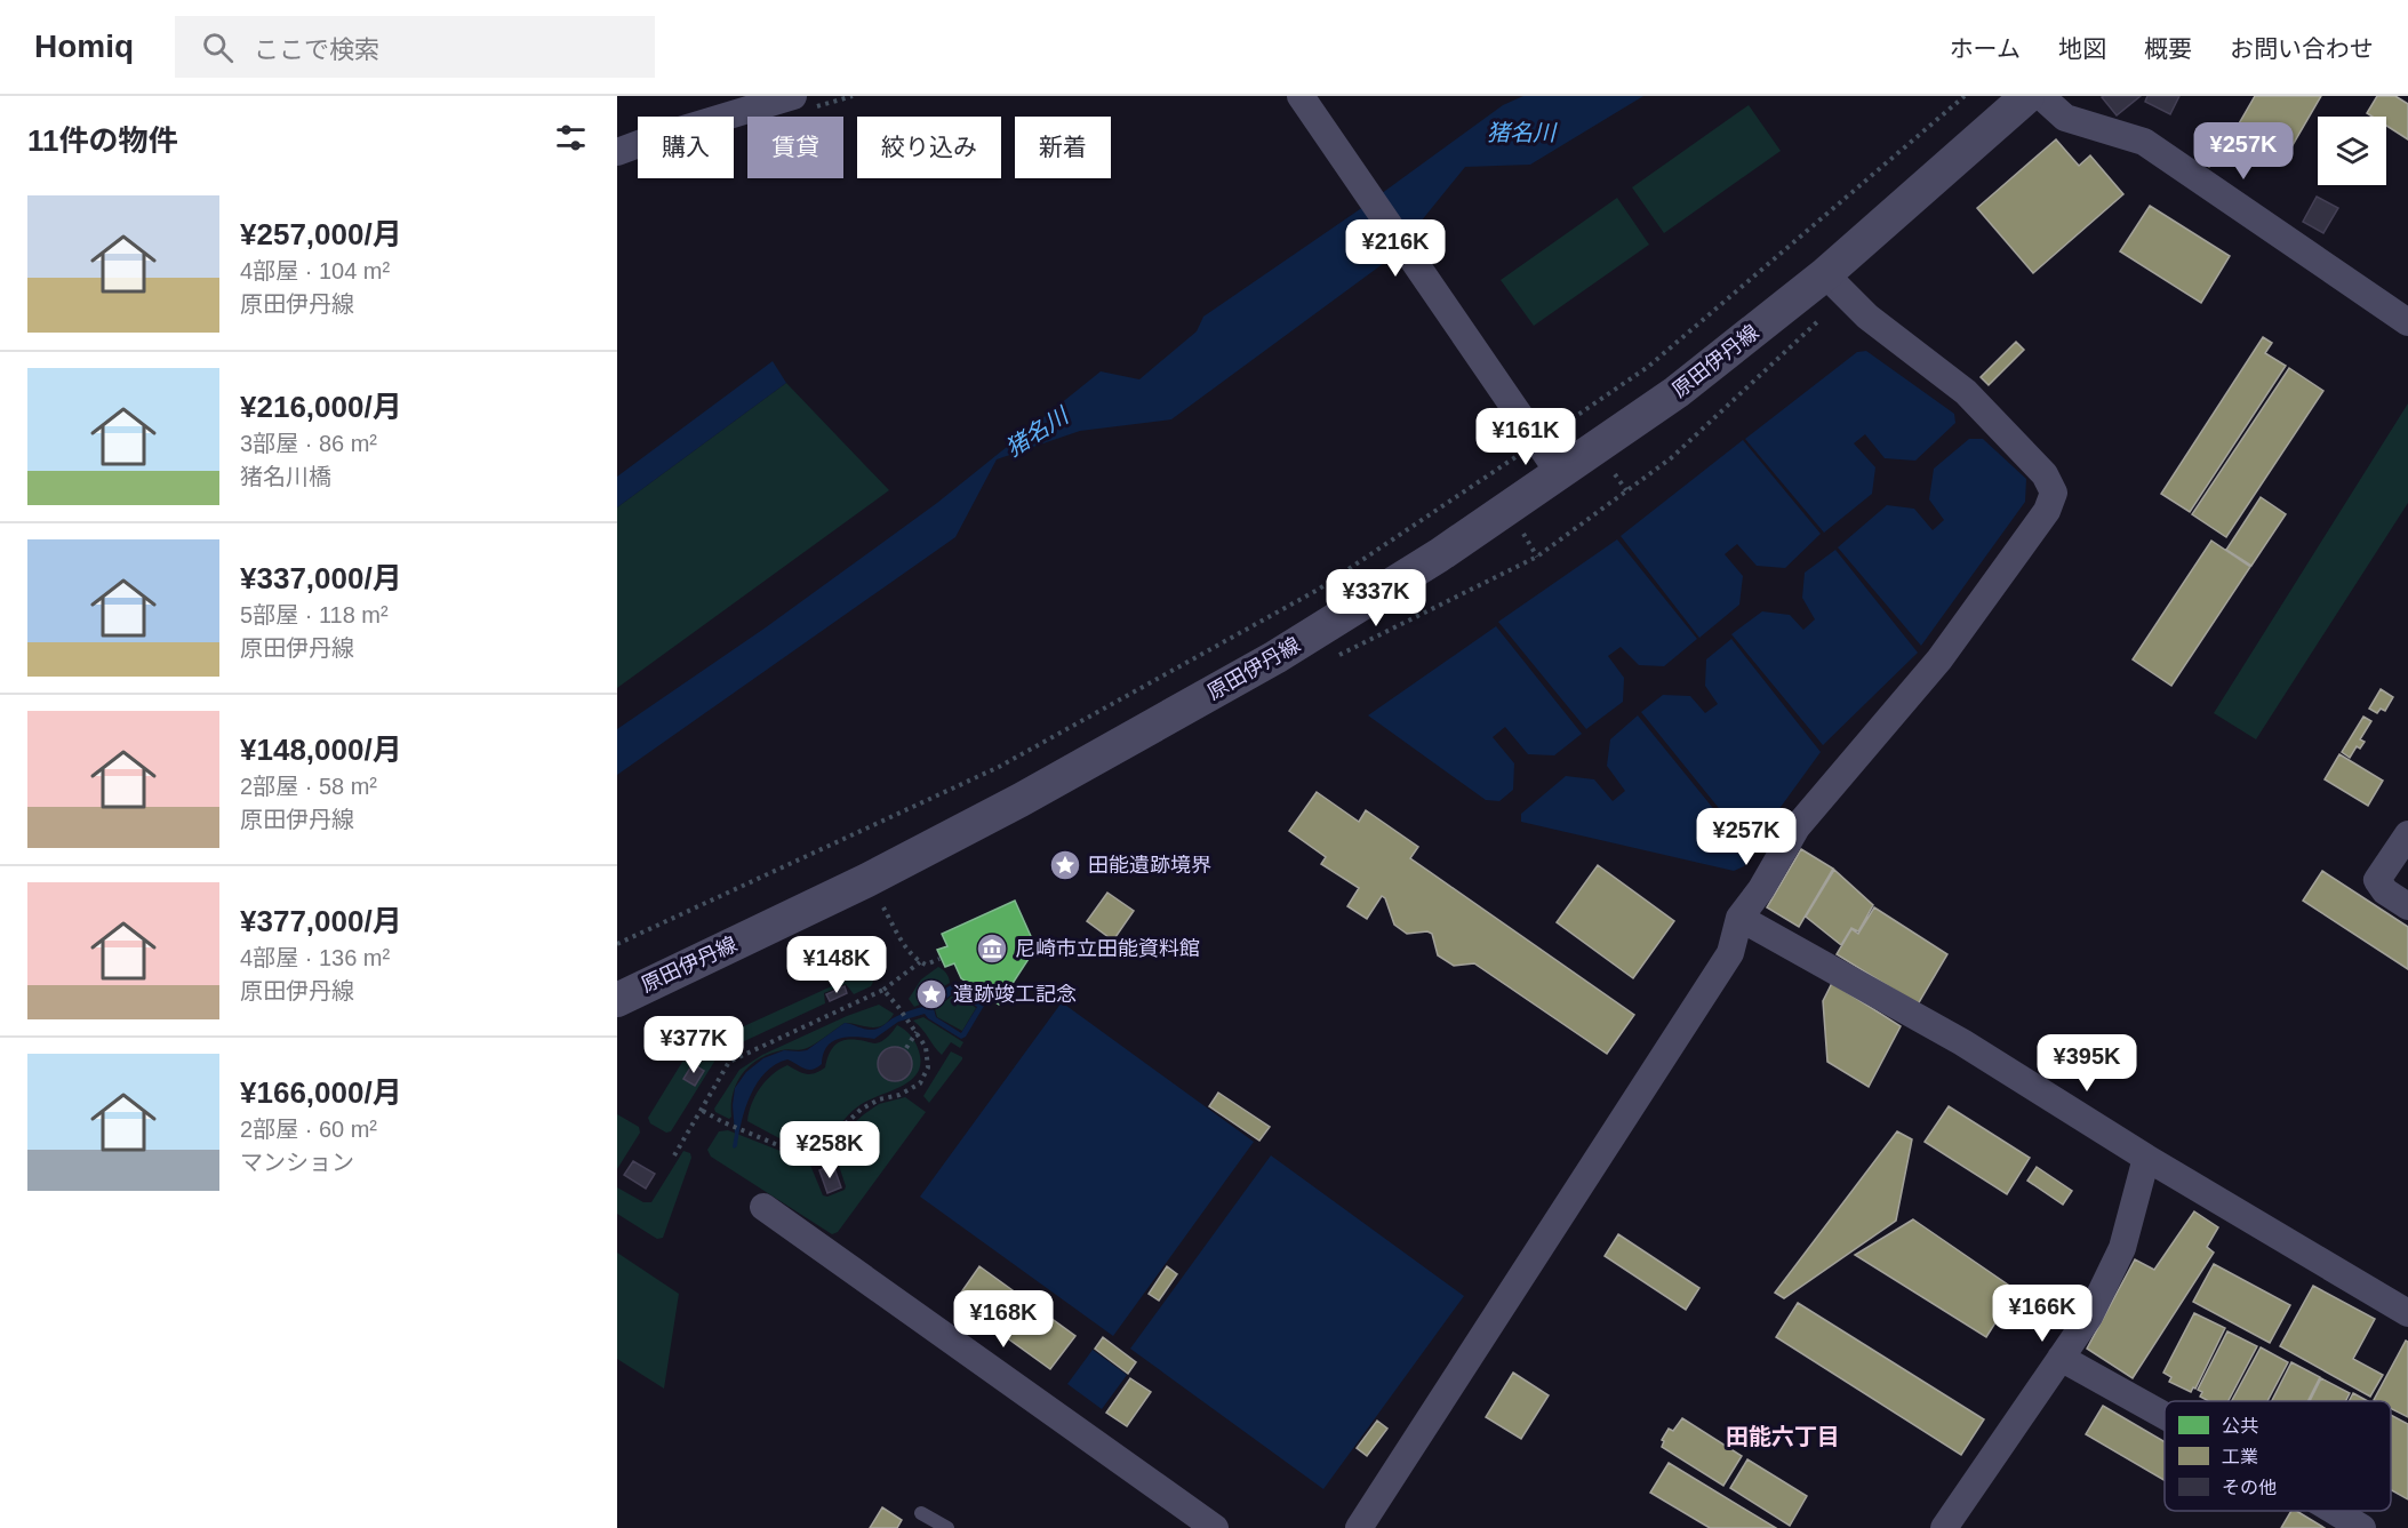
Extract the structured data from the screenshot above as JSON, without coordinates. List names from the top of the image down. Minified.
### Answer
{"streets":{"street":["原田伊丹線"]},"districts":["田能六丁目"],"water":["猪名川"],"places":{"place":["田能遺跡境界","遺跡竣工記念"],"museum":["尼崎市立田能資料館"]},"legend":["公共","工業","その他"],"page":{"header":"Homiq","search":"ここで検索","nav":["ホーム","地図","概要","お問い合わせ"],"heading":"11件の物件","chip":["購入","賃貸","絞り込み","新着"],"price":["¥257K","¥216K","¥161K","¥337K","¥257K","¥148K","¥377K","¥395K","¥258K","¥166K","¥168K"],"list":[{"name":"¥257,000/月","note":"4部屋 · 104 m² · 原田伊丹線"},{"name":"¥216,000/月","note":"3部屋 · 86 m² · 猪名川橋"},{"name":"¥337,000/月","note":"5部屋 · 118 m² · 原田伊丹線"},{"name":"¥148,000/月","note":"2部屋 · 58 m² · 原田伊丹線"},{"name":"¥377,000/月","note":"4部屋 · 136 m² · 原田伊丹線"},{"name":"¥166,000/月","note":"2部屋 · 60 m² · マンション"}]}}
